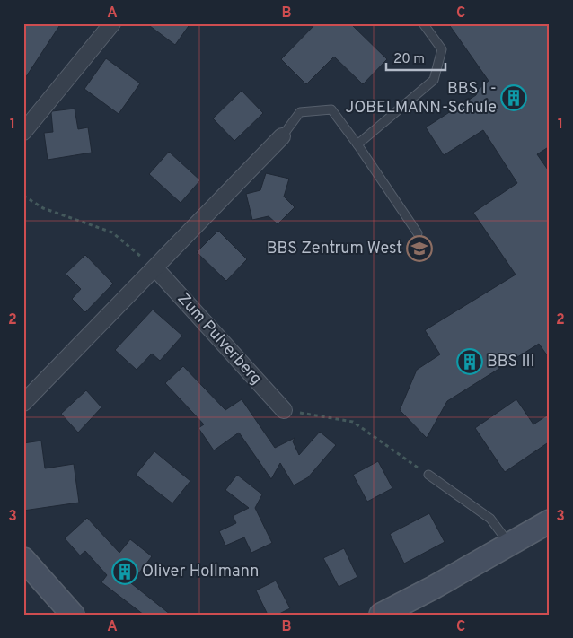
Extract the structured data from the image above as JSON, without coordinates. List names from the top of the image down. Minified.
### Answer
{"streets":{"street":["Zum Pulverberg"]},"places":{"building":["BBS I - JOBELMANN-Schule","BBS III","Oliver Hollmann"],"school or university":["BBS Zentrum West"]},"scale_bar":"20 m","grid":{"columns":["A","B","C"],"rows":["1","2","3"]}}
